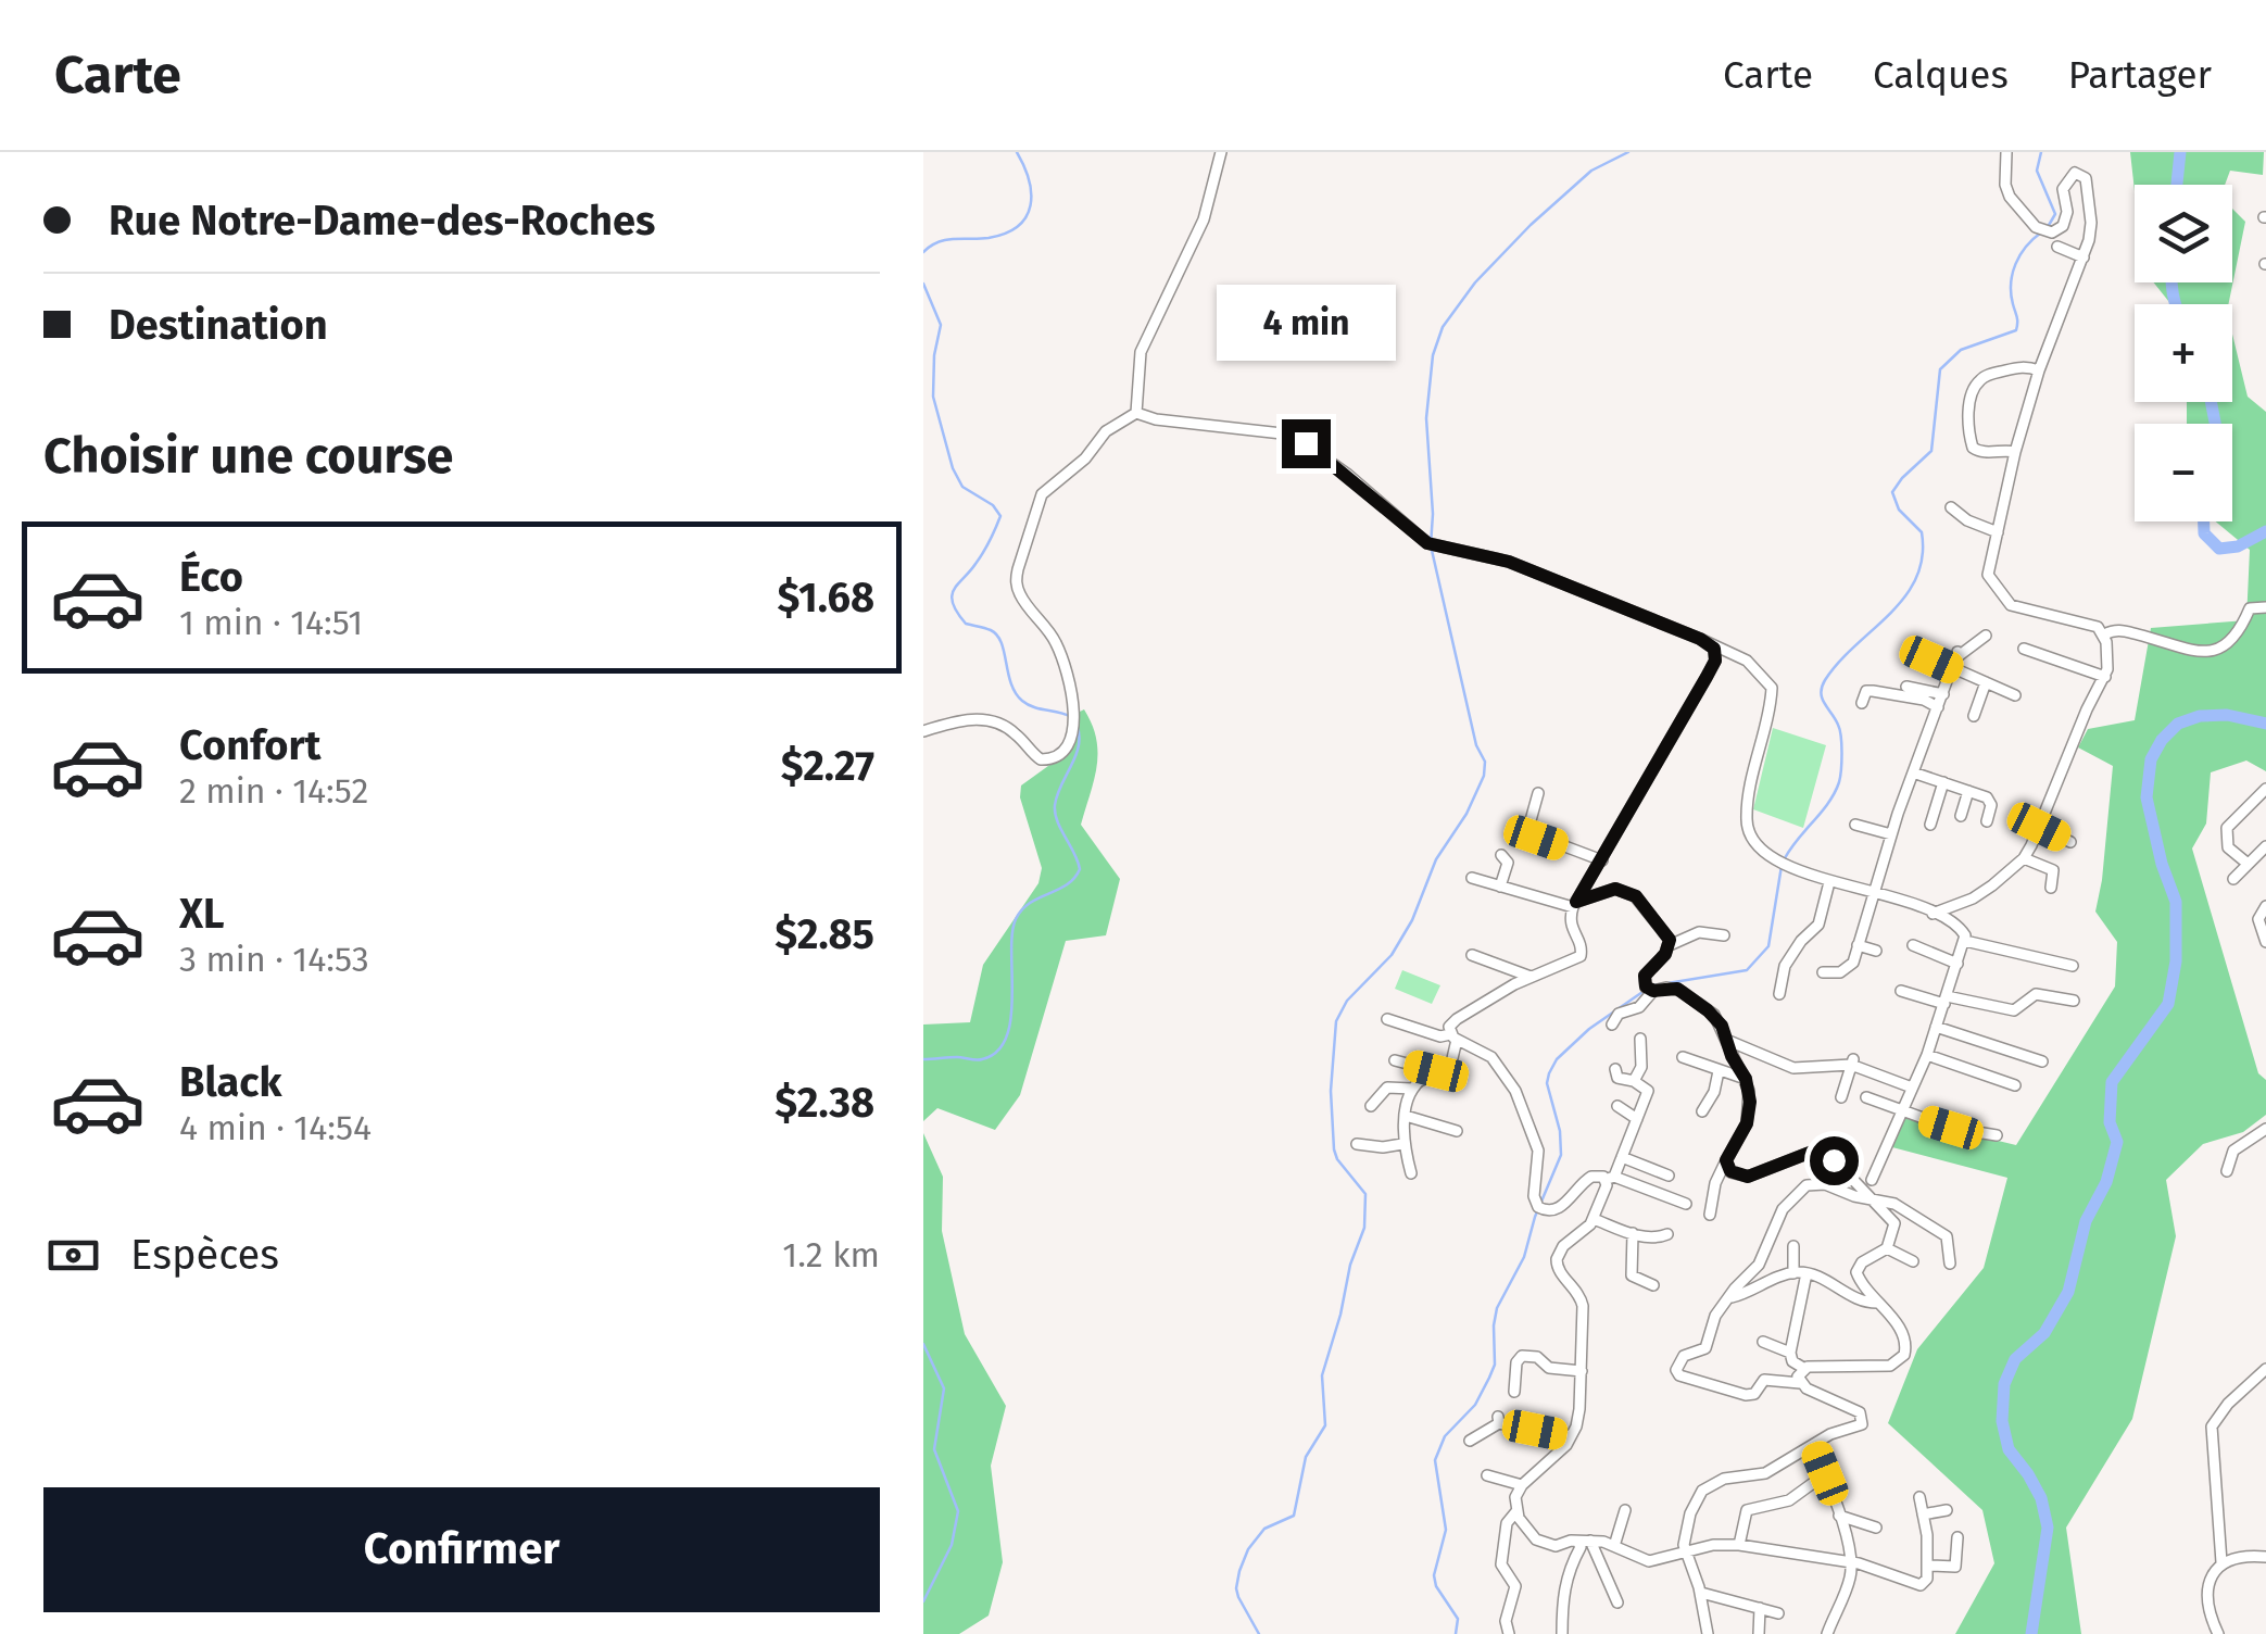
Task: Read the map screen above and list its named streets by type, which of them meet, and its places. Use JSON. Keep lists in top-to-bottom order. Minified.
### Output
{"page":{"header":"Carte","nav":["Carte","Calques","Partager"],"banner":["Rue Notre-Dame-des-Roches","Destination"],"map_buttons":["+","−"],"bubble":"4 min","heading":"Choisir une course","list":[{"name":"Éco","note":"1 min · 14:51","value":"$1.68"},{"name":"Confort","note":"2 min · 14:52","value":"$2.27"},{"name":"XL","note":"3 min · 14:53","value":"$2.85"},{"name":"Black","note":"4 min · 14:54","value":"$2.38"}],"pay":["Espèces","1.2 km"],"buttons":"Confirmer"}}
